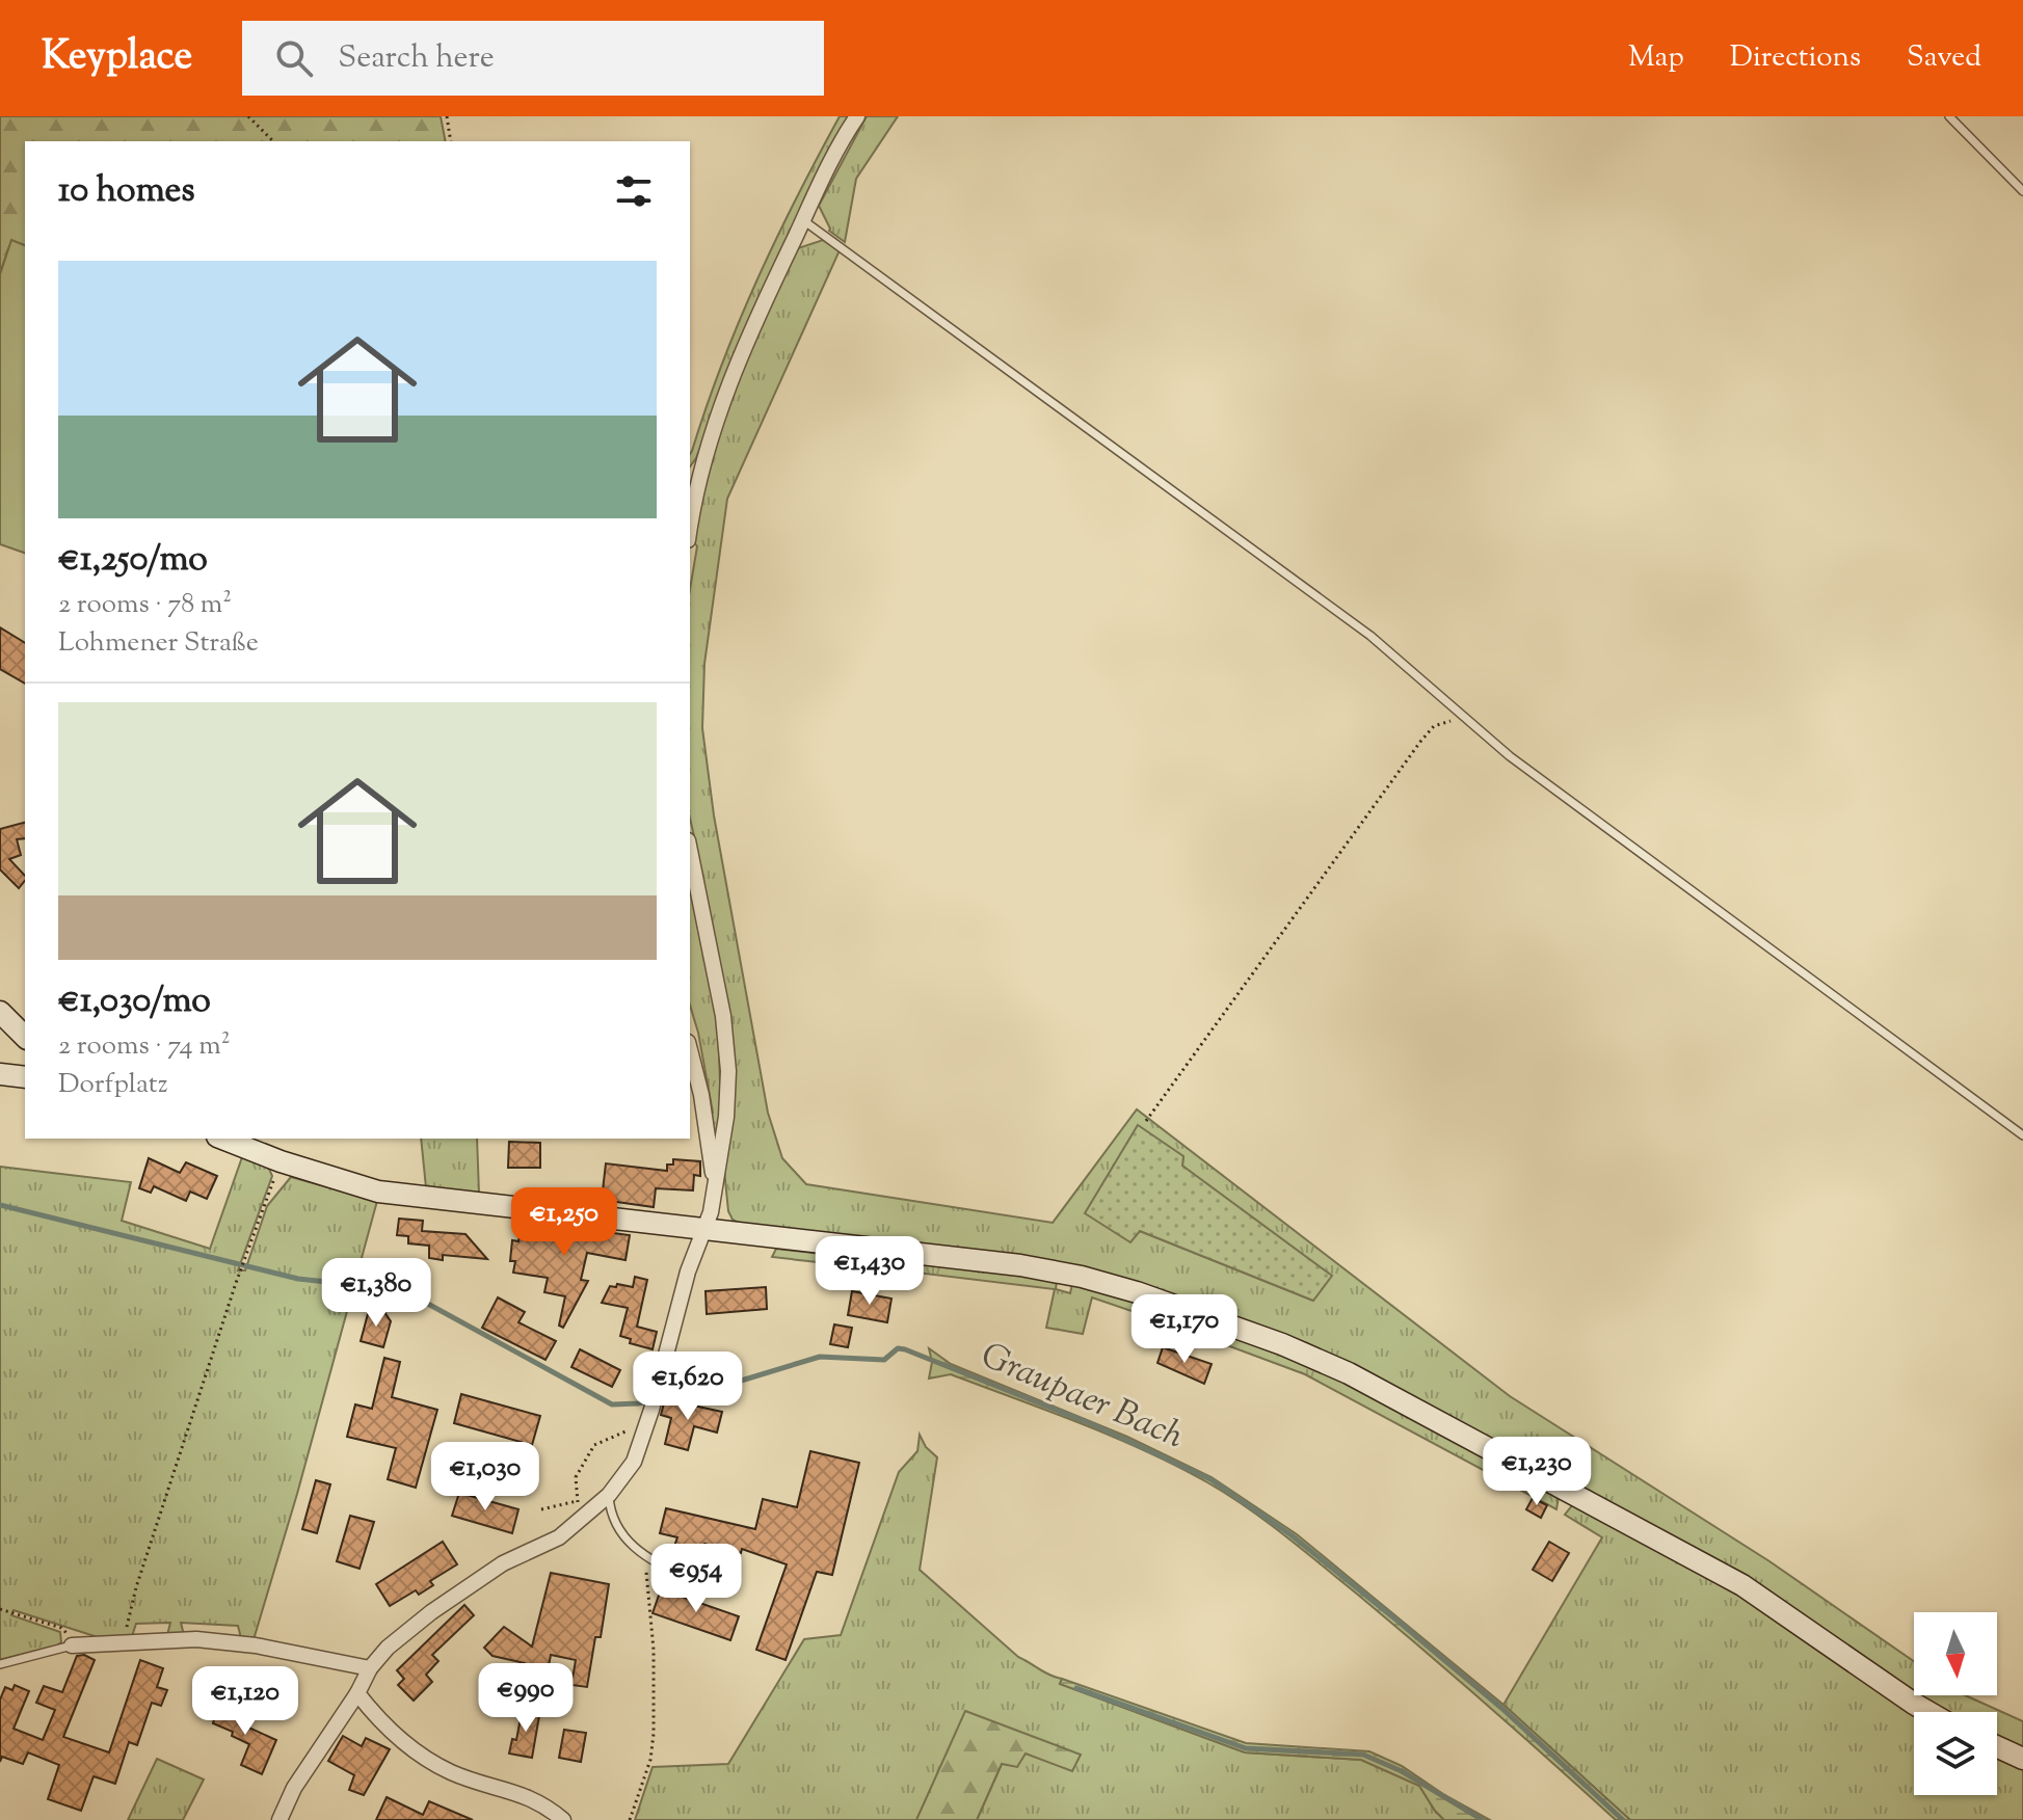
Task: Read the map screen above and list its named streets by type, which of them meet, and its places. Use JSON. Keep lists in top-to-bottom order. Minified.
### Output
{"water":["Graupaer Bach"],"north":"bottom","page":{"header":"Keyplace","search":"Search here","nav":["Map","Directions","Saved"],"heading":"10 homes","list":[{"name":"€1,250/mo","note":"2 rooms · 78 m² · Lohmener Straße"},{"name":"€1,030/mo","note":"2 rooms · 74 m² · Dorfplatz"}],"price":["€1,250","€1,430","€1,380","€1,170","€1,620","€1,230","€1,030","€954","€990","€1,120"]}}
